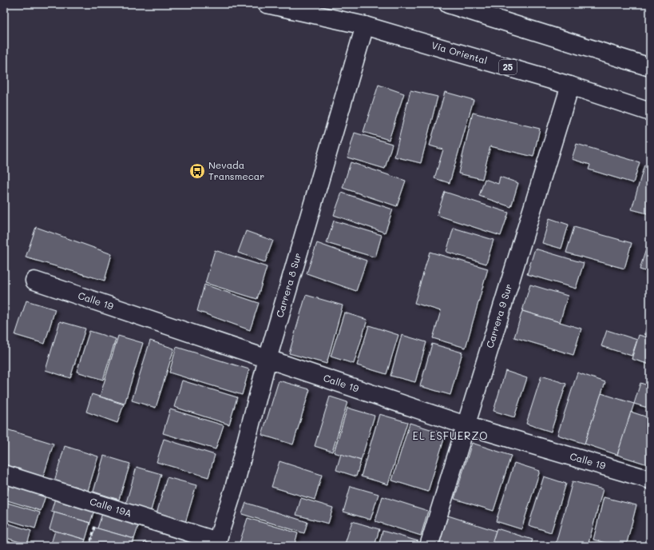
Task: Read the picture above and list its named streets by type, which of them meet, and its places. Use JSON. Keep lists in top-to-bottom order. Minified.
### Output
{"streets":{"main road":["Vía Oriental","25","Carrera 8 Sur","Calle 19","Carrera 9 Sur","Calle 19A"]},"crossings":[["Vía Oriental","Carrera 8 Sur"],["Vía Oriental","Carrera 9 Sur"],["Carrera 8 Sur","Calle 19"],["Carrera 8 Sur","Calle 19A"],["Calle 19","Carrera 9 Sur"]],"districts":["EL ESFUERZO"],"places":{"bus stop":["Nevada Transmecar"]}}
